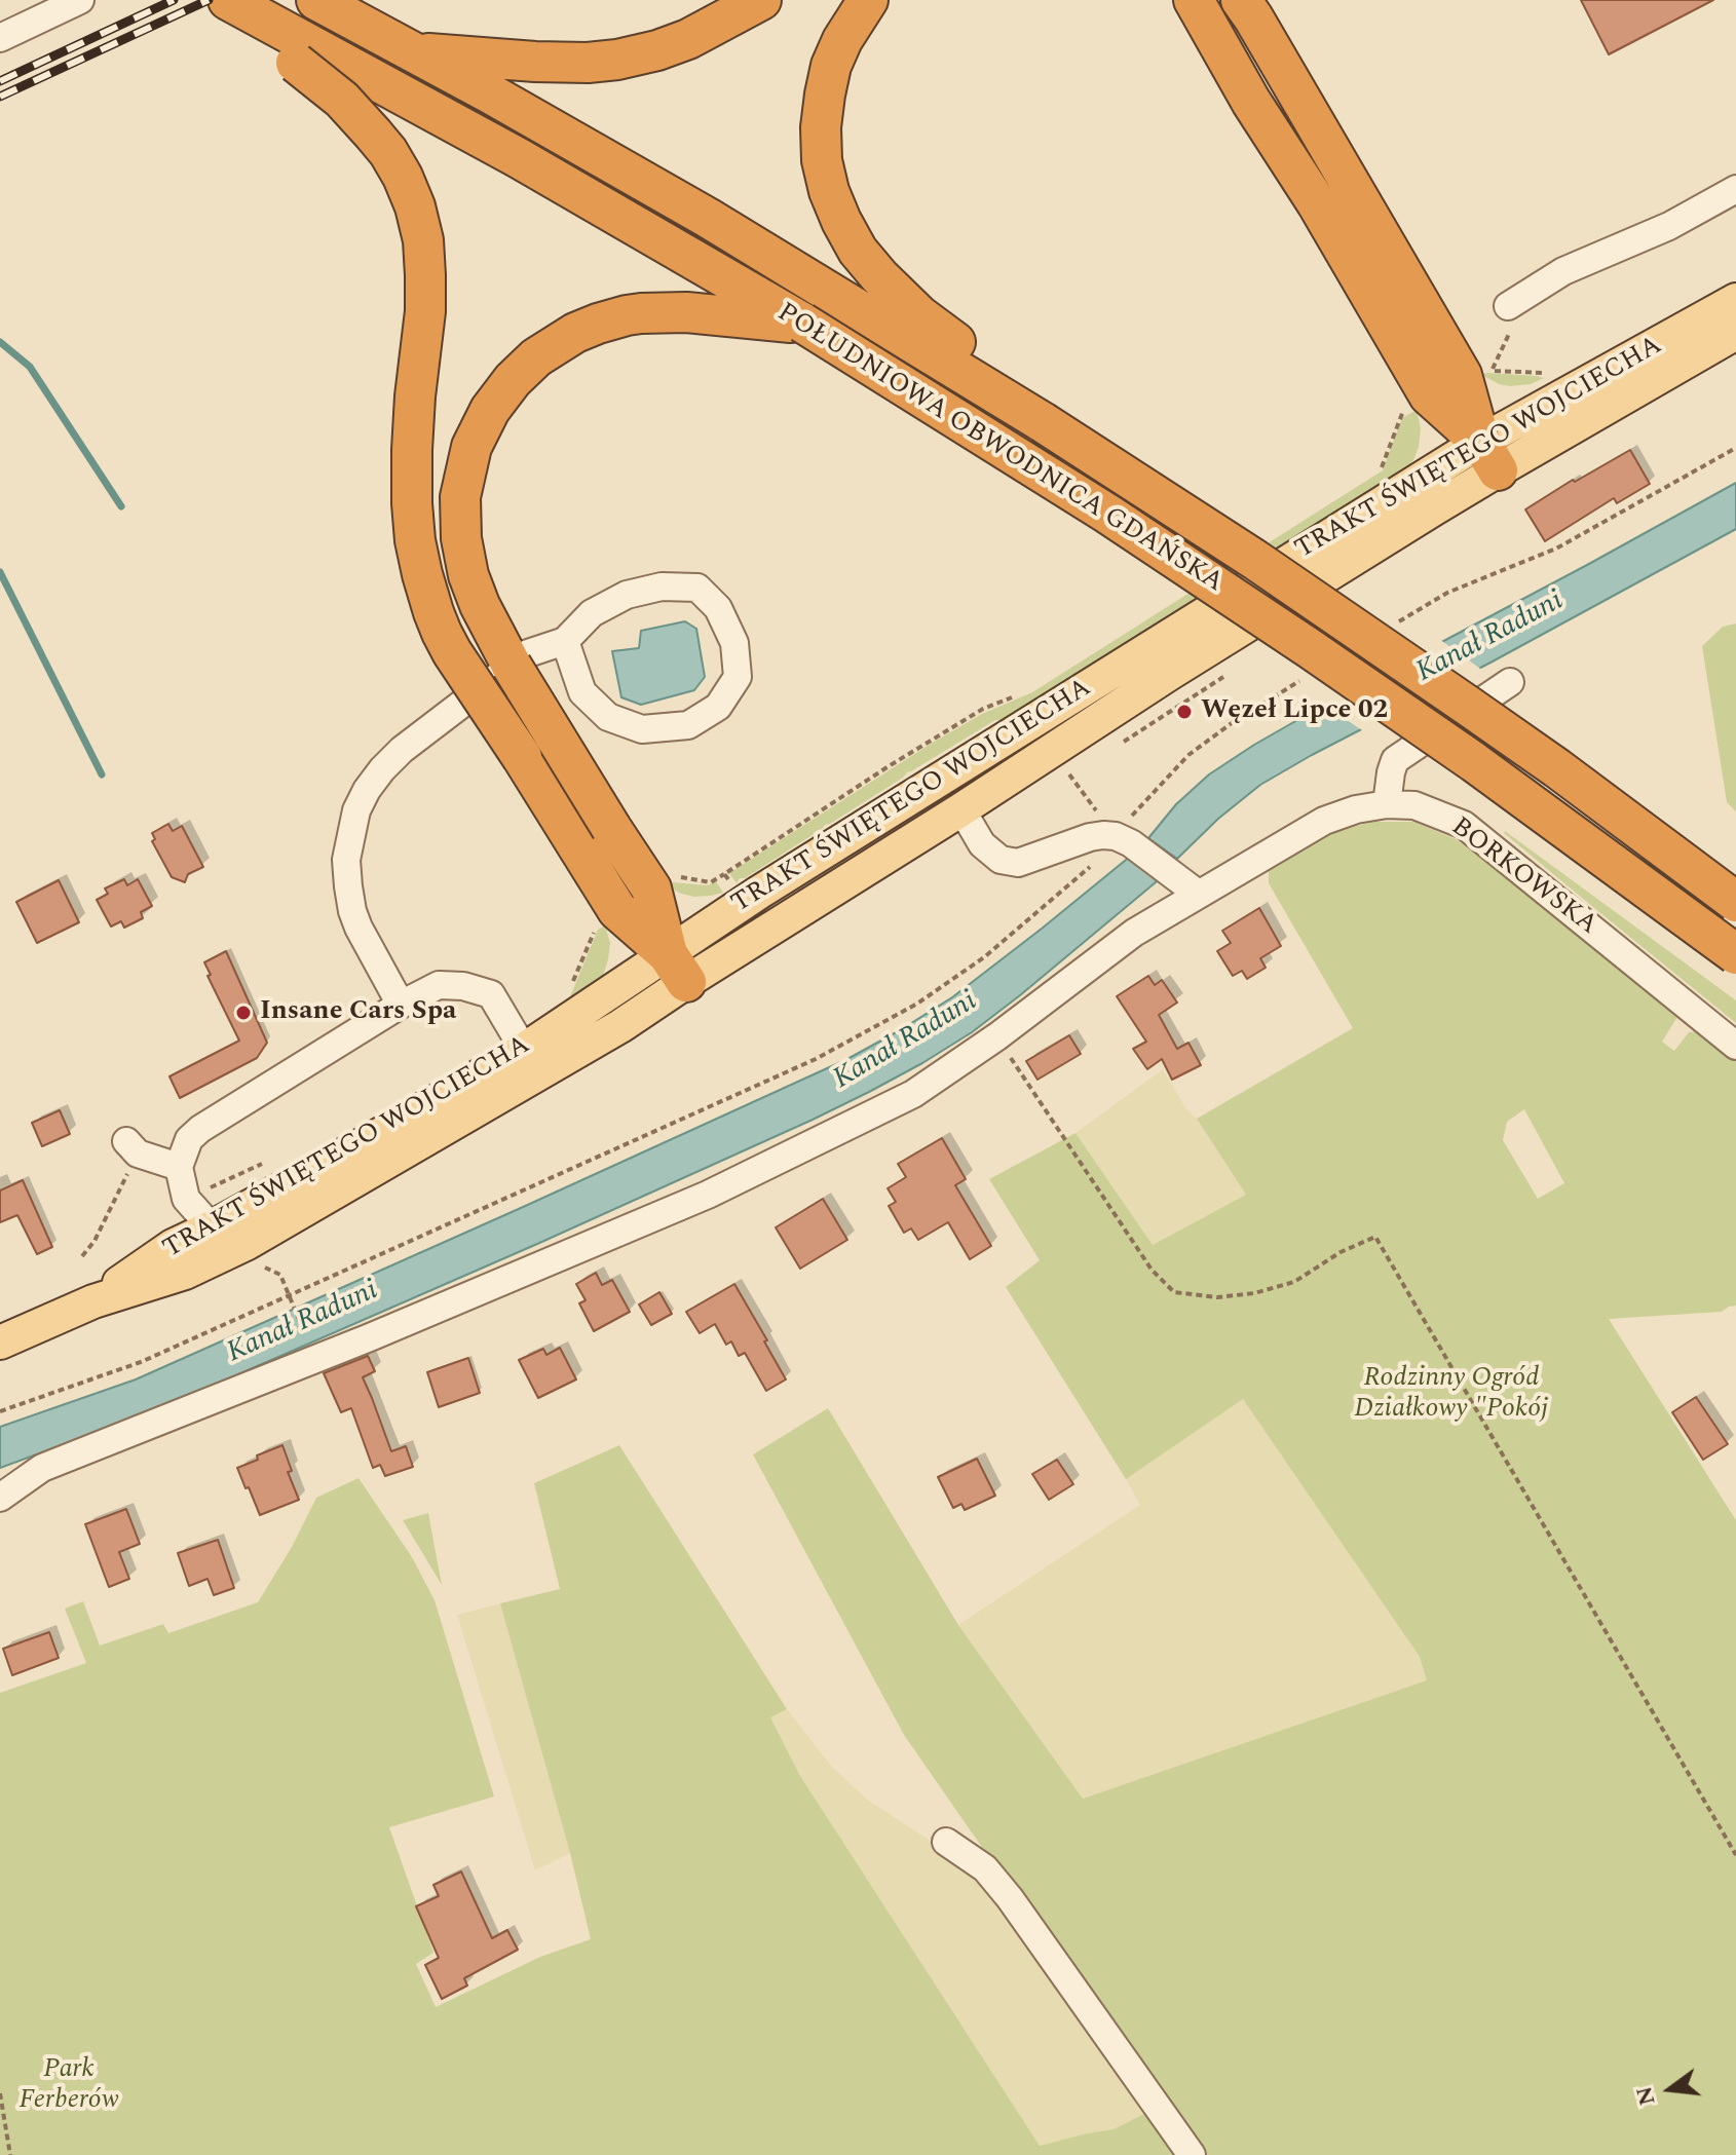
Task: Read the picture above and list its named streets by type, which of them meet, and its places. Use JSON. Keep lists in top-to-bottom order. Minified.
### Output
{"streets":{"highway":["POŁUDNIOWA OBWODNICA GDAŃSKA"],"main road":["TRAKT ŚWIĘTEGO WOJCIECHA"],"street":["BORKOWSKA"]},"crossings":[["TRAKT ŚWIĘTEGO WOJCIECHA","BORKOWSKA"]],"water":["Kanał Raduni"],"parks":["Rodzinny Ogród Działkowy \"Pokój","Park Ferberów"],"places":["Węzeł Lipce 02","Insane Cars Spa"],"north":"left"}
